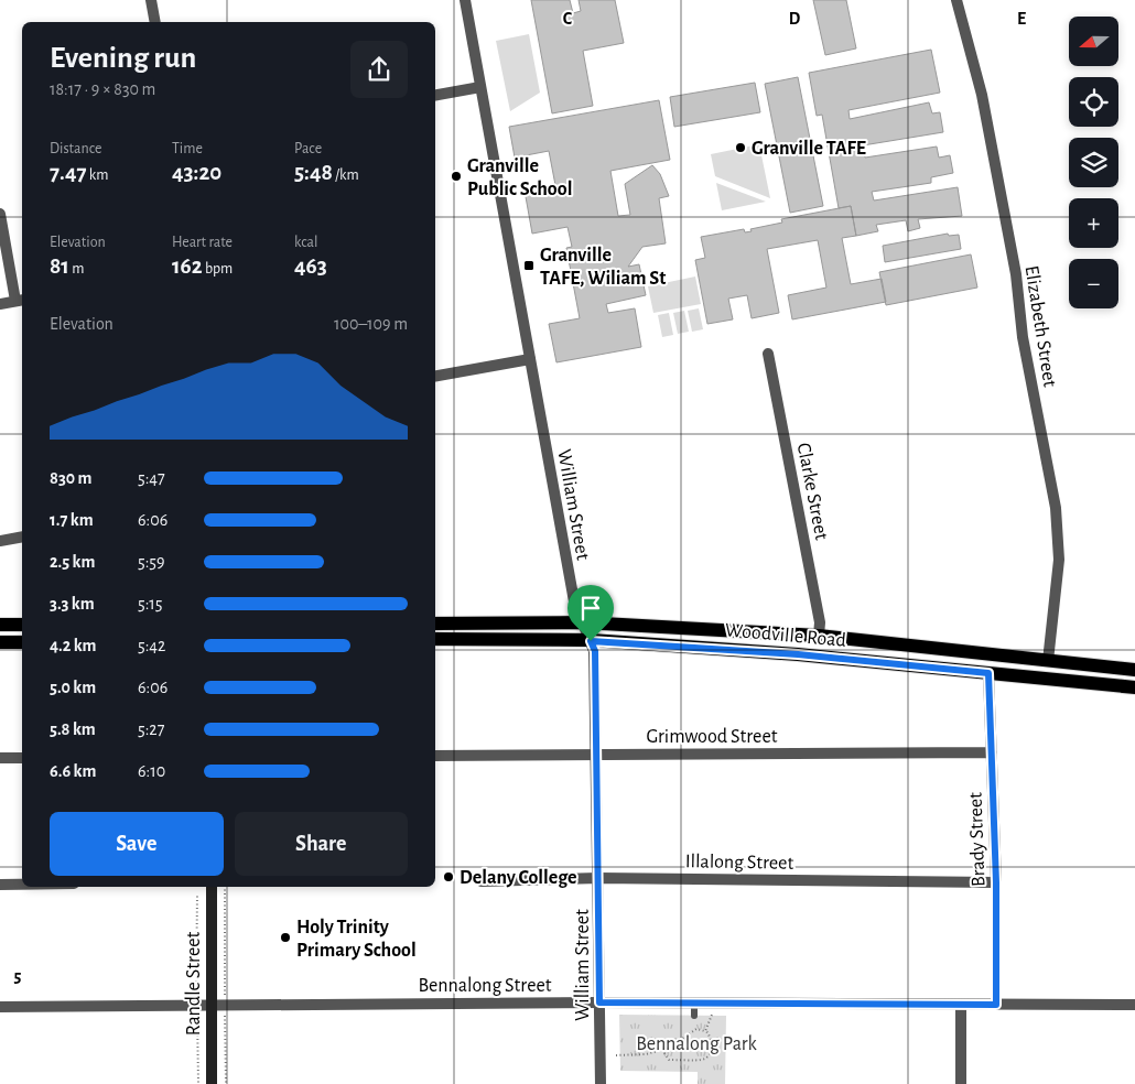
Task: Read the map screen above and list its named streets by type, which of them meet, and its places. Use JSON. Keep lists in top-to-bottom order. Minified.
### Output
{"streets":{"main road":["Woodville Road","Randle Street"],"street":["Elizabeth Street","Clarke Street","William Street","Grimwood Street","Brady Street","Illalong Street","Bennalong Street"]},"crossings":[["Elizabeth Street","Woodville Road"],["Clarke Street","Woodville Road"],["William Street","Woodville Road"],["William Street","Grimwood Street"],["William Street","Illalong Street"],["William Street","Bennalong Street"],["Woodville Road","Brady Street"],["Grimwood Street","Brady Street"],["Brady Street","Illalong Street"],["Brady Street","Bennalong Street"],["Randle Street","Bennalong Street"]],"parks":["Bennalong Park"],"places":{"other":["Granville TAFE","Granville Public School","Delany College","Holy Trinity Primary School"],"transit":["Granville TAFE, Wiliam St"]},"north":"left","page":{"map_buttons":["+","−"],"heading":["Evening run","18:17 · 9 × 830 m"],"stats":[["Distance","7.47 km"],["Time","43:20"],["Pace","5:48 /km"],["Elevation","81 m"],["Heart rate","162 bpm"],["kcal","463"]],"chart":["Elevation","100–109 m"],"list":[{"name":"830 m","note":"5:47"},{"name":"1.7 km","note":"6:06"},{"name":"2.5 km","note":"5:59"},{"name":"3.3 km","note":"5:15"},{"name":"4.2 km","note":"5:42"},{"name":"5.0 km","note":"6:06"},{"name":"5.8 km","note":"5:27"},{"name":"6.6 km","note":"6:10"}],"buttons":["Save","Share"]},"grid":{"columns":["C","D","E"],"rows":["5"]}}
